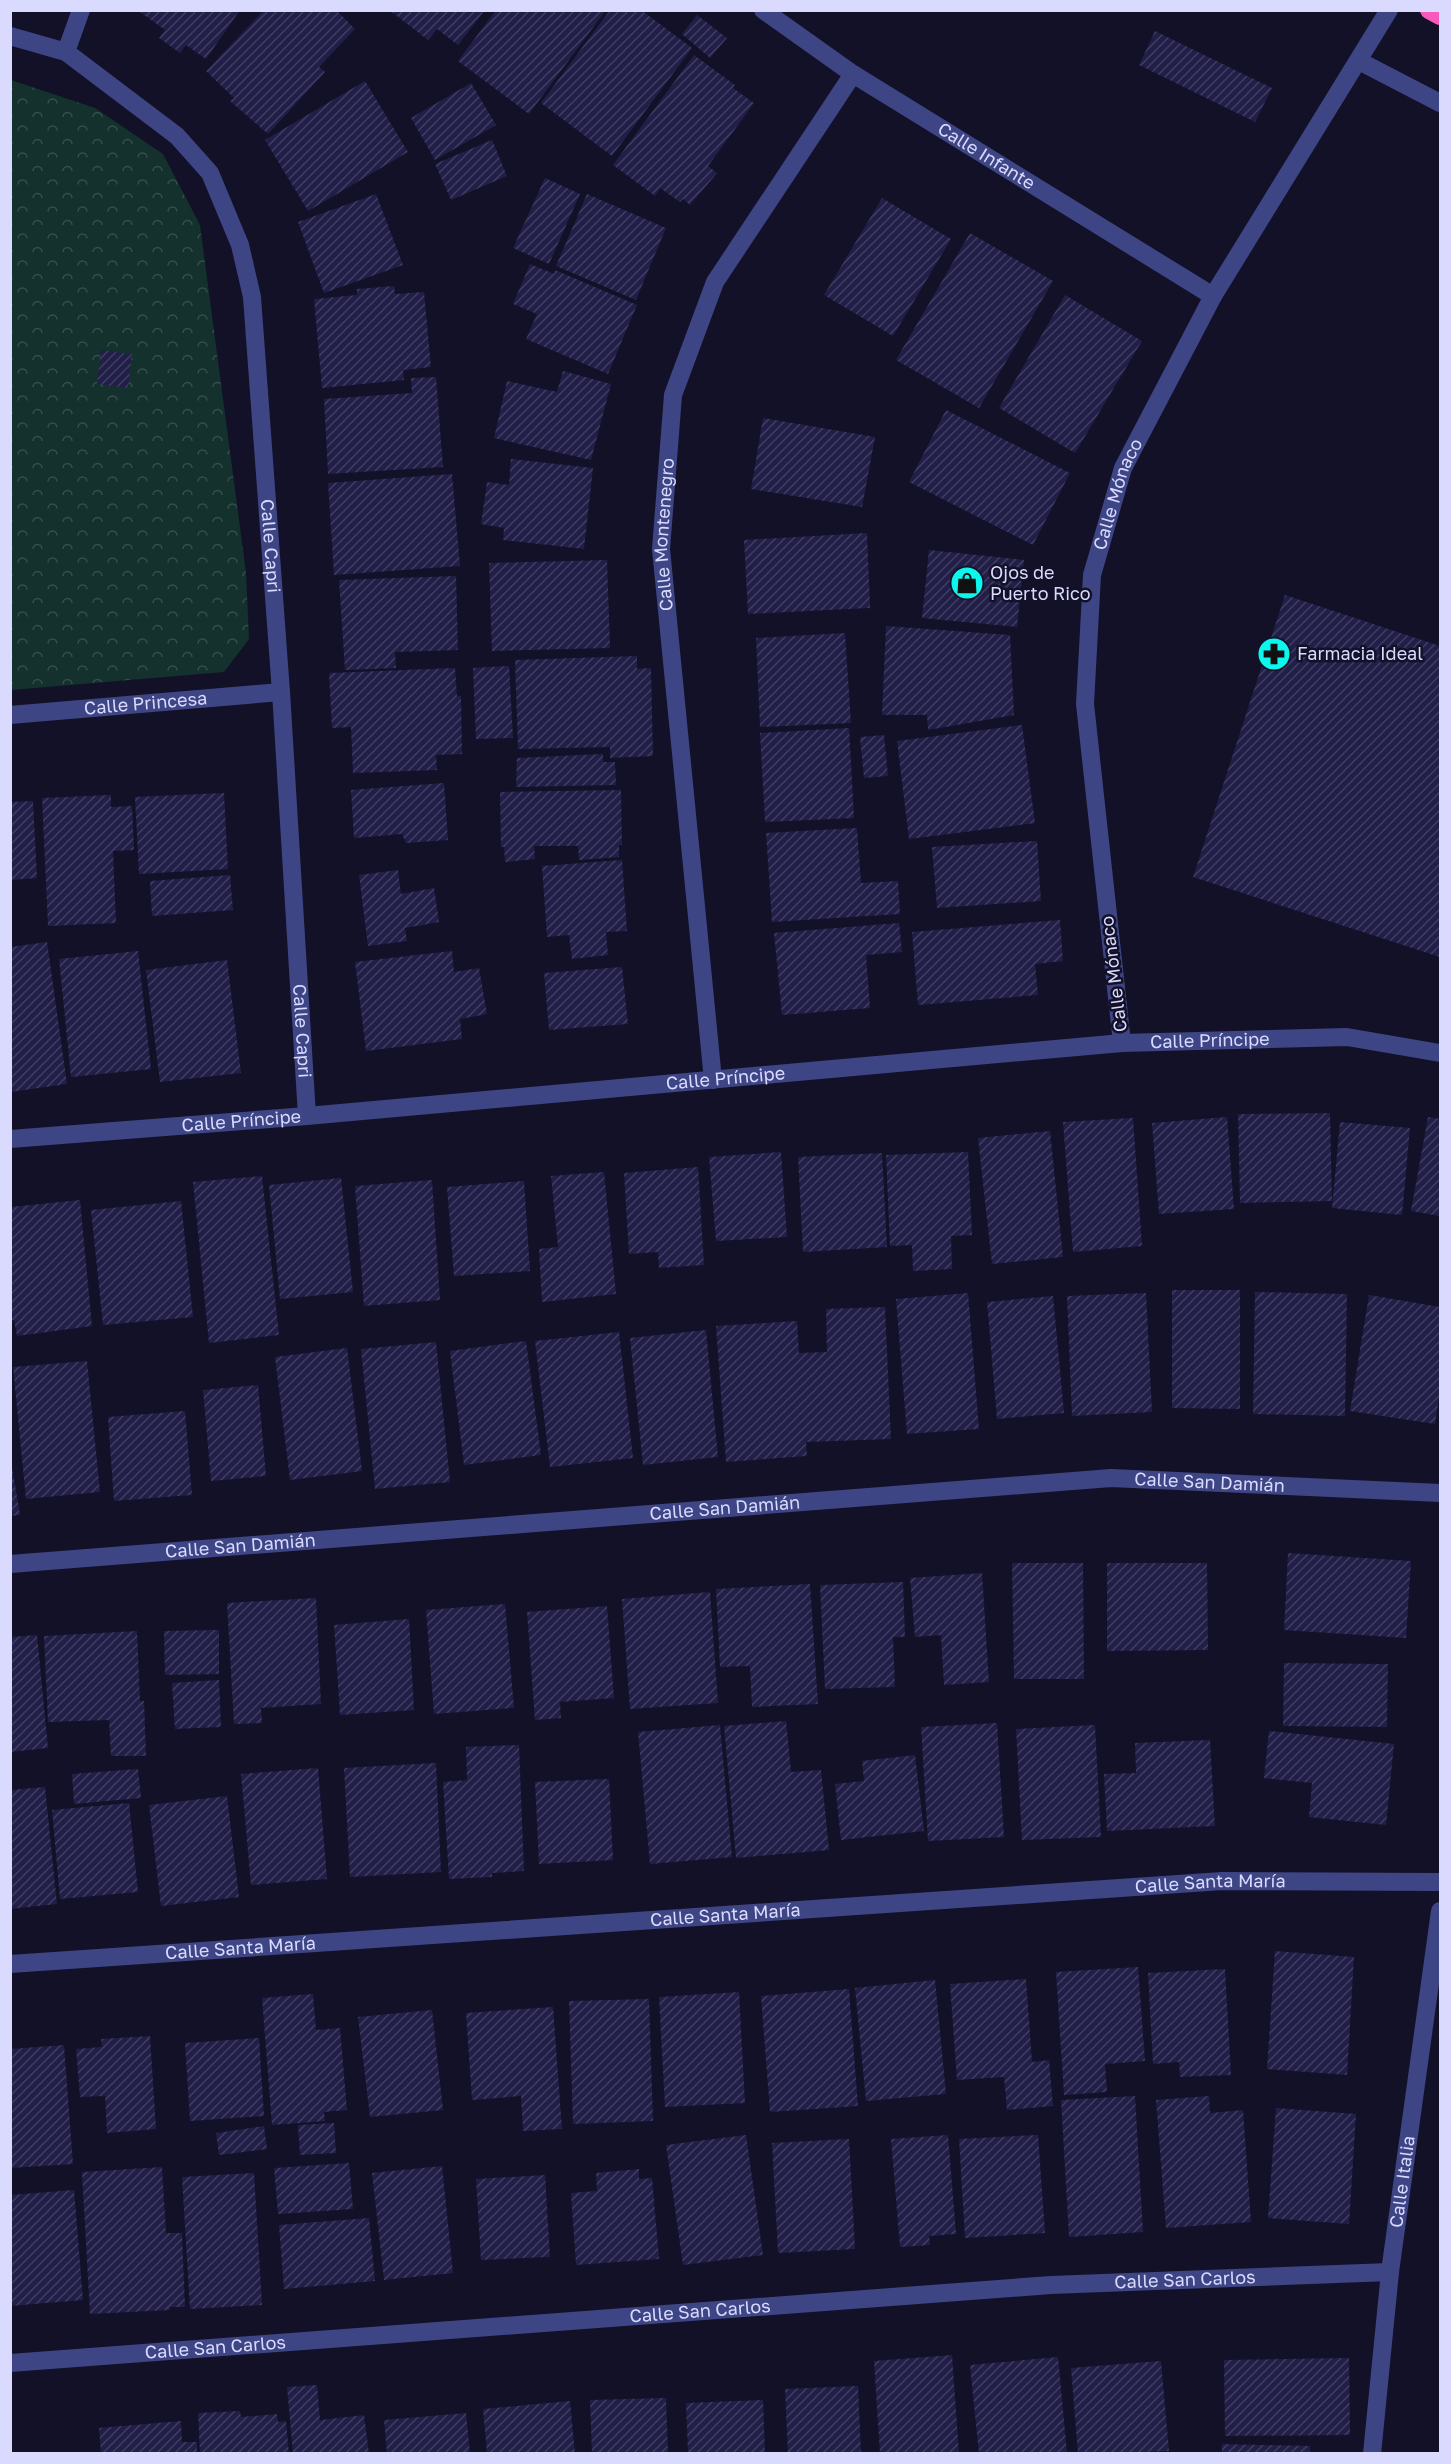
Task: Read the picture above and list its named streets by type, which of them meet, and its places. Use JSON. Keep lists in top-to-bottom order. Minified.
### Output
{"streets":{"street":["Calle Infante","Calle Mónaco","Calle Montenegro","Calle Capri","Calle Princesa","Calle Príncipe","Calle San Damián","Calle Santa María","Calle Italia","Calle San Carlos"]},"crossings":[["Calle Infante","Calle Mónaco"],["Calle Infante","Calle Montenegro"],["Calle Mónaco","Calle Príncipe"],["Calle Montenegro","Calle Príncipe"],["Calle Capri","Calle Princesa"],["Calle Capri","Calle Príncipe"],["Calle Italia","Calle San Carlos"]],"places":{"shop":["Ojos de Puerto Rico"],"pharmacy":["Farmacia Ideal"]}}
